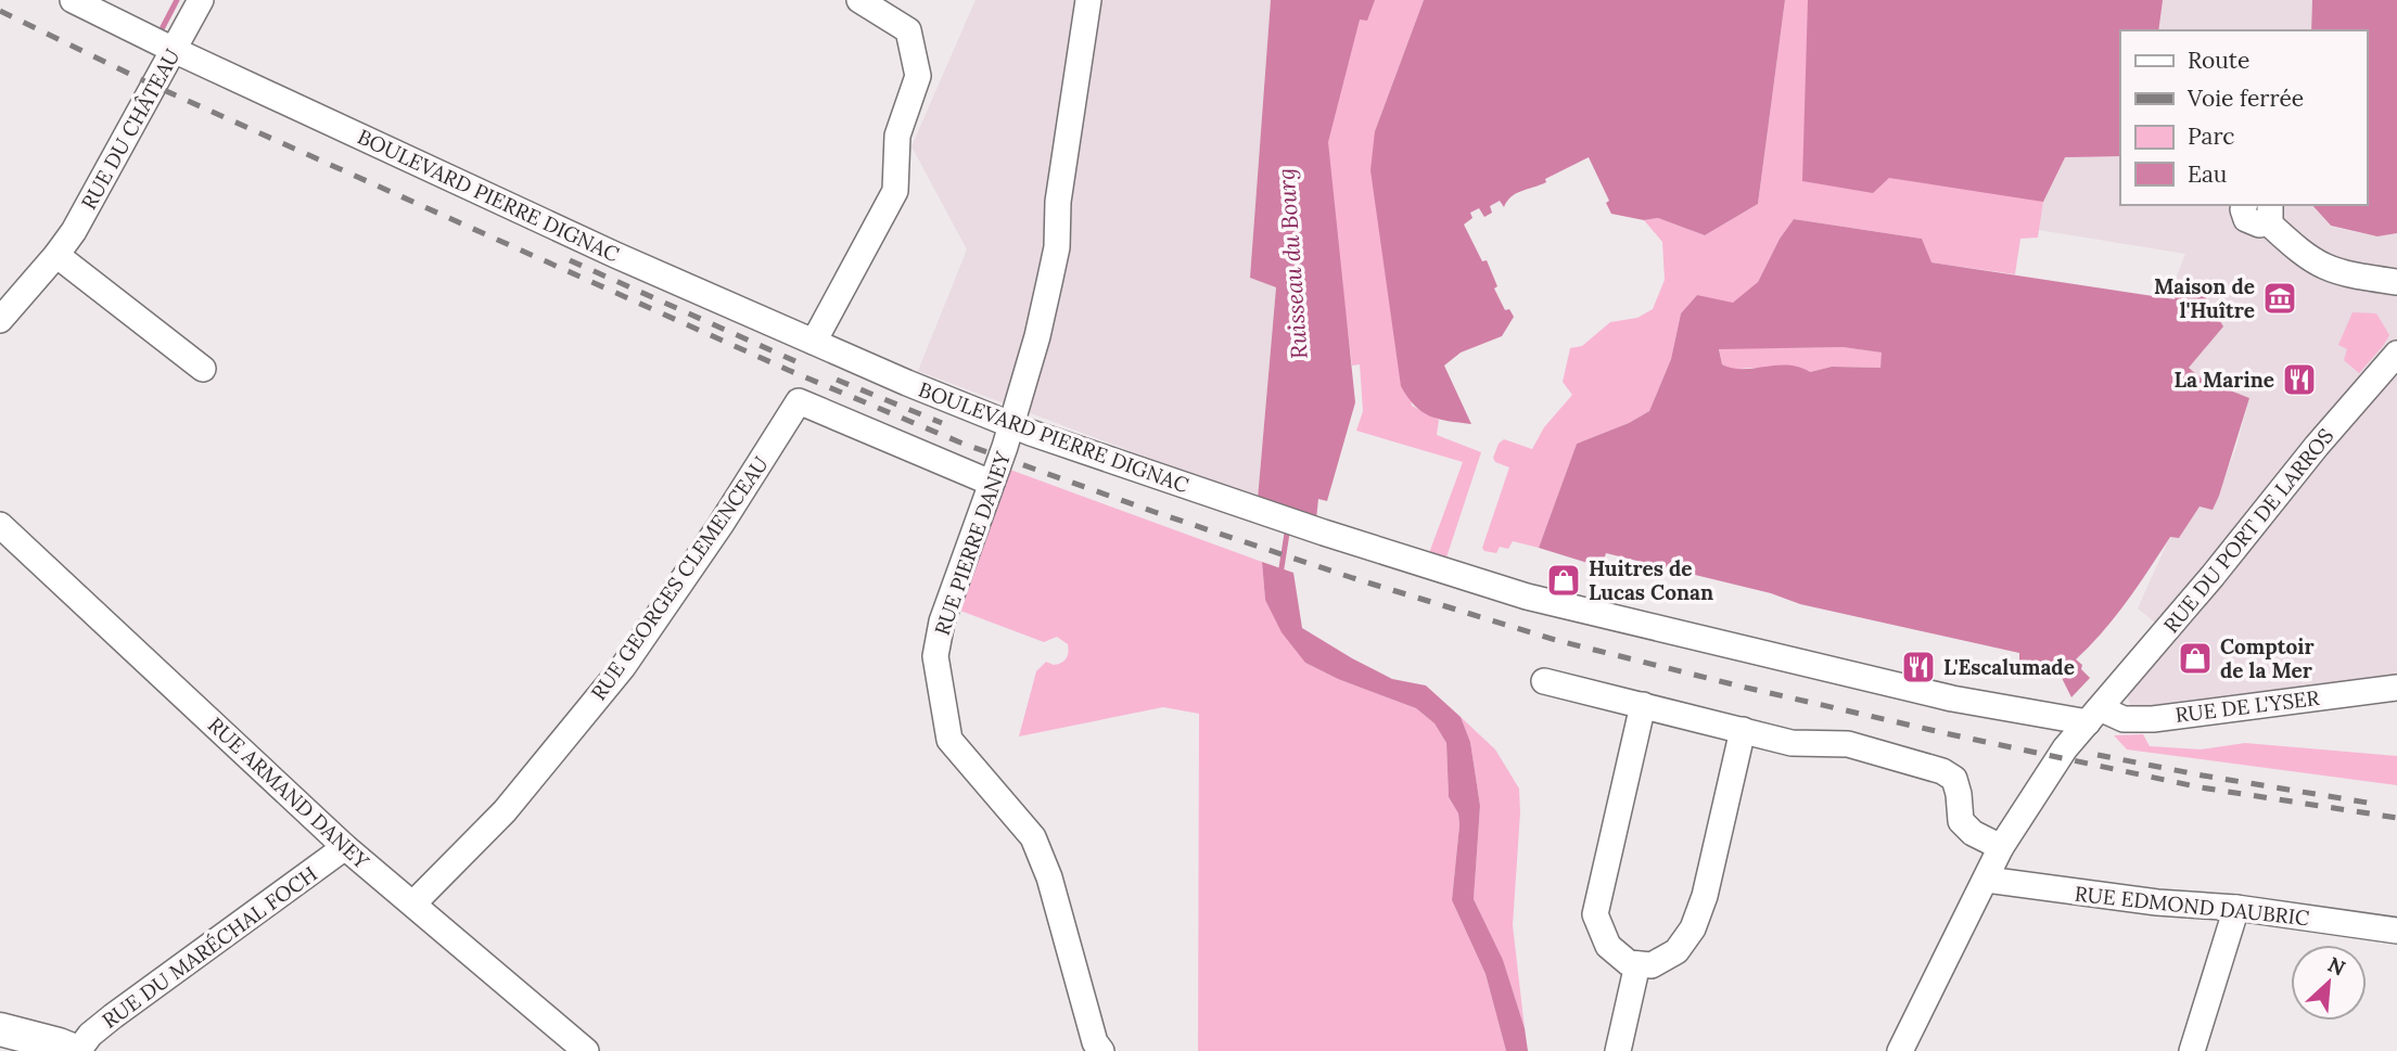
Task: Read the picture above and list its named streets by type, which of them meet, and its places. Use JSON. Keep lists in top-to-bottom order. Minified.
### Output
{"streets":{"street":["RUE DU CHÂTEAU","BOULEVARD PIERRE DIGNAC","RUE DU PORT DE LARROS","RUE PIERRE DANEY","RUE GEORGES CLEMENCEAU","RUE DE L'YSER","RUE ARMAND DANEY","RUE EDMOND DAUBRIC","RUE DU MARÉCHAL FOCH"]},"crossings":[["RUE DU CHÂTEAU","BOULEVARD PIERRE DIGNAC"],["BOULEVARD PIERRE DIGNAC","RUE DU PORT DE LARROS"],["BOULEVARD PIERRE DIGNAC","RUE PIERRE DANEY"],["BOULEVARD PIERRE DIGNAC","RUE DE L'YSER"],["RUE DU PORT DE LARROS","RUE DE L'YSER"],["RUE DU PORT DE LARROS","RUE EDMOND DAUBRIC"],["RUE PIERRE DANEY","RUE GEORGES CLEMENCEAU"],["RUE GEORGES CLEMENCEAU","RUE ARMAND DANEY"],["RUE ARMAND DANEY","RUE DU MARÉCHAL FOCH"]],"water":["Ruisseau du Bourg"],"places":{"museum":["Maison de l'Huître"],"restaurant":["La Marine","L'Escalumade"],"shop":["Huitres de Lucas Conan","Comptoir de la Mer"]},"legend":["Route","Voie ferrée","Parc","Eau"],"north":"top right"}
